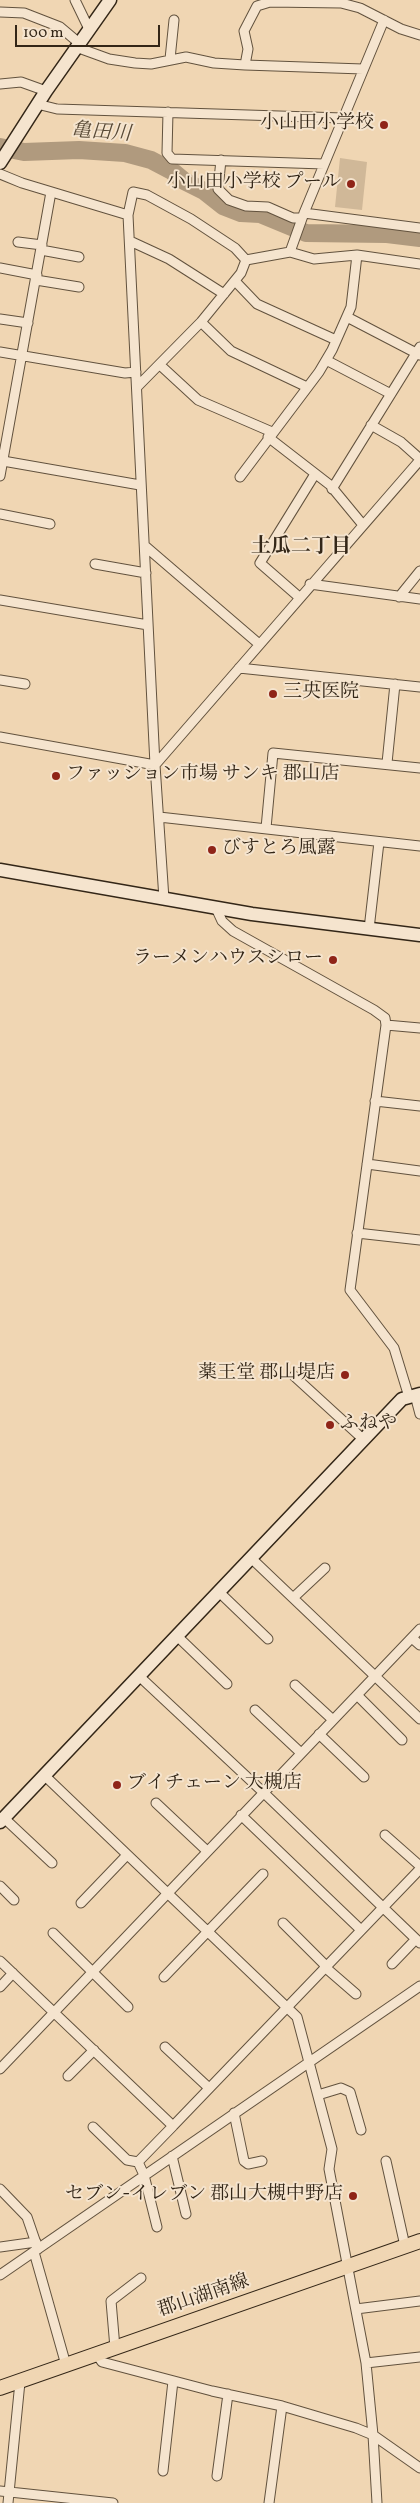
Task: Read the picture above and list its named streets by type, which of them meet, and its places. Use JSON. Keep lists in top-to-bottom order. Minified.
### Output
{"streets":{"main road":["郡山湖南線"]},"districts":["土瓜二丁目"],"water":["亀田川"],"places":["小山田小学校","小山田小学校 プール","三央医院","ファッション市場 サンキ 郡山店","びすとろ風露","ラーメンハウスシロー","薬王堂 郡山堤店","ふねや","ブイチェーン 大槻店","セブン-イレブン 郡山大槻中野店"],"scale_bar":"100 m"}
